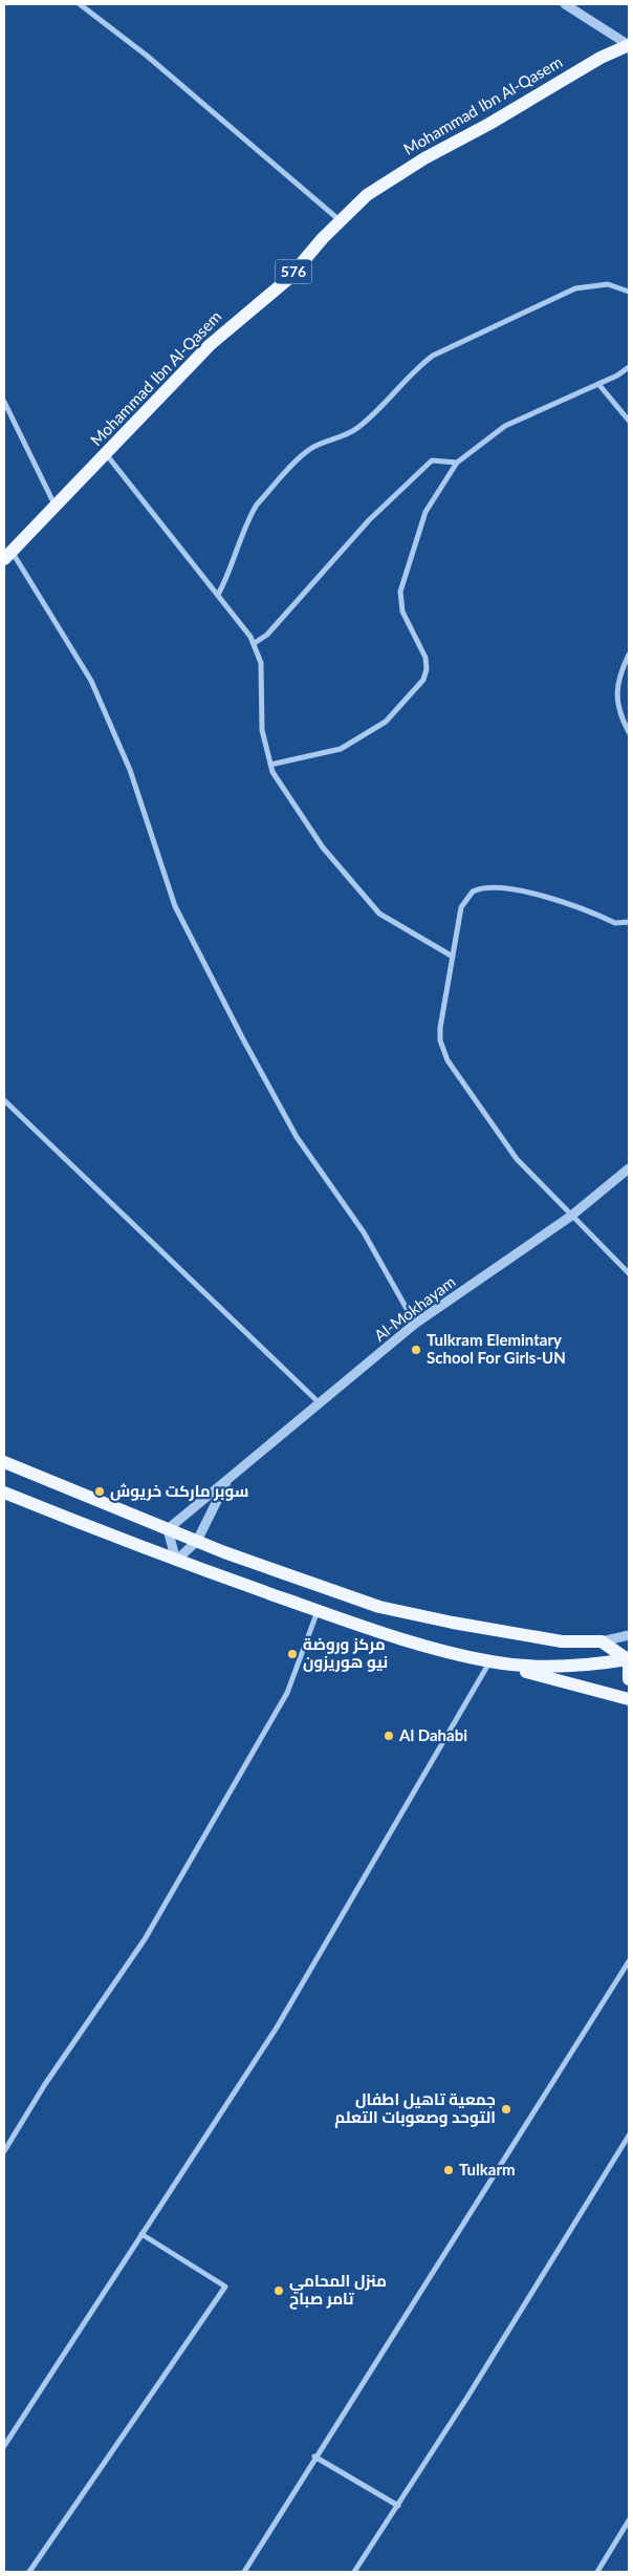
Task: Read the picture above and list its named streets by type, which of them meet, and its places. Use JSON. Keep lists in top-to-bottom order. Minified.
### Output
{"streets":{"main road":["Mohammad Ibn Al-Qasem","576"],"street":["Al-Mokhayam"]},"places":["Tulkram Elemintary School For Girls-UN","سوبر ماركت خريوش","مركز وروضة نيو هوريزون","Al Dahabi","جمعية تاهيل اطفال التوحد وصعوبات التعلم","Tulkarm","منزل المحامي تامر صباح"]}
